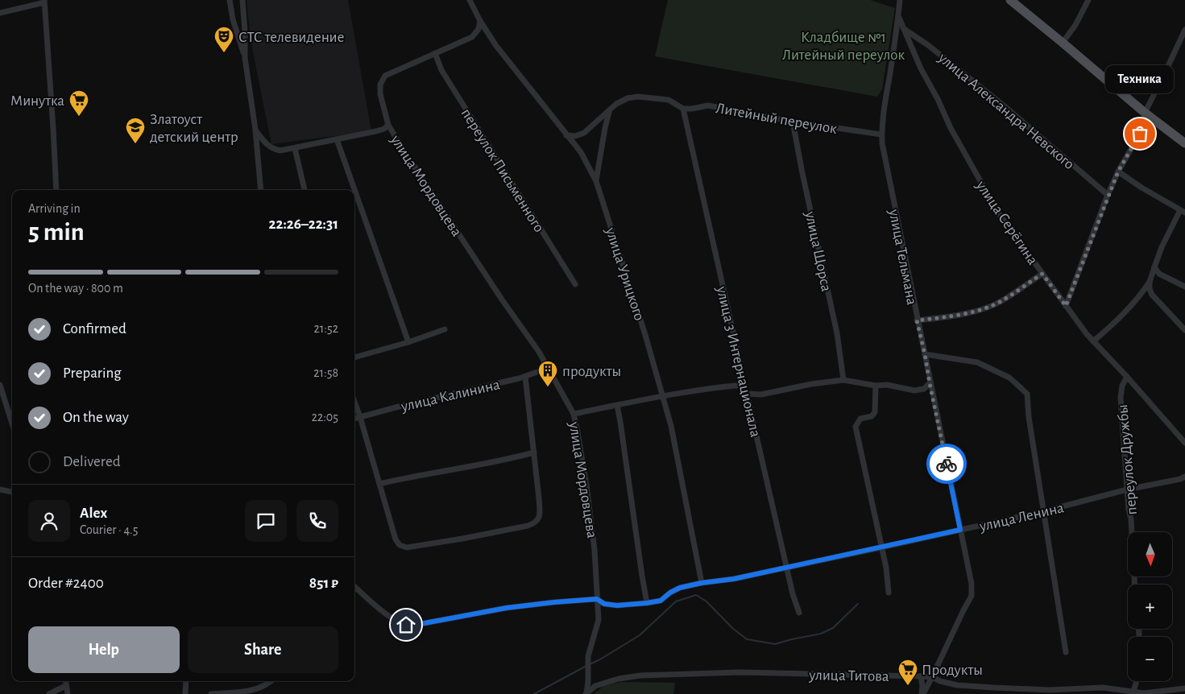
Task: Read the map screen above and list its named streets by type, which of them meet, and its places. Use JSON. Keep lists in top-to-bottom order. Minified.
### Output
{"streets":{"street":["улица Александра Невского","Литейный переулок","переулок Письменного","улица Мордовцева","улица Серёгина","улица Щорса","улица Тельмана","улица Урицкого","улица 3 Интернационала","улица Калинина","переулок Дружбы","улица Ленина","улица Титова"]},"crossings":[["улица Александра Невского","улица Серёгина"],["Литейный переулок","улица Щорса"],["Литейный переулок","улица Тельмана"],["Литейный переулок","улица 3 Интернационала"],["переулок Письменного","улица Мордовцева"],["улица Мордовцева","улица Калинина"],["улица Мордовцева","улица Ленина"],["улица Мордовцева","улица Титова"],["улица Серёгина","улица Тельмана"],["улица Серёгина","переулок Дружбы"],["улица Тельмана","улица Ленина"],["улица Тельмана","улица Титова"],["улица Урицкого","улица Ленина"],["улица 3 Интернационала","улица Ленина"],["переулок Дружбы","улица Ленина"]],"parks":["Кладбище №1 Литейный переулок"],"places":{"theatre":["СТС телевидение"],"supermarket":["Минутка","Продукты"],"other":["Техника"],"school or university":["Златоуст детский центр"],"building":["продукты"]},"north":"bottom","page":{"bubble":"Техника","heading":["5 min","Arriving in","22:26–22:31"],"panel":["Alex","Courier · 4.5","Order #2400","851 ₽"],"bar":"On the way · 800 m","list":[["Confirmed","21:52"],["Preparing","21:58"],["On the way","22:05"],"Delivered"],"map_buttons":["+","−"],"buttons":["Help","Share"]}}
